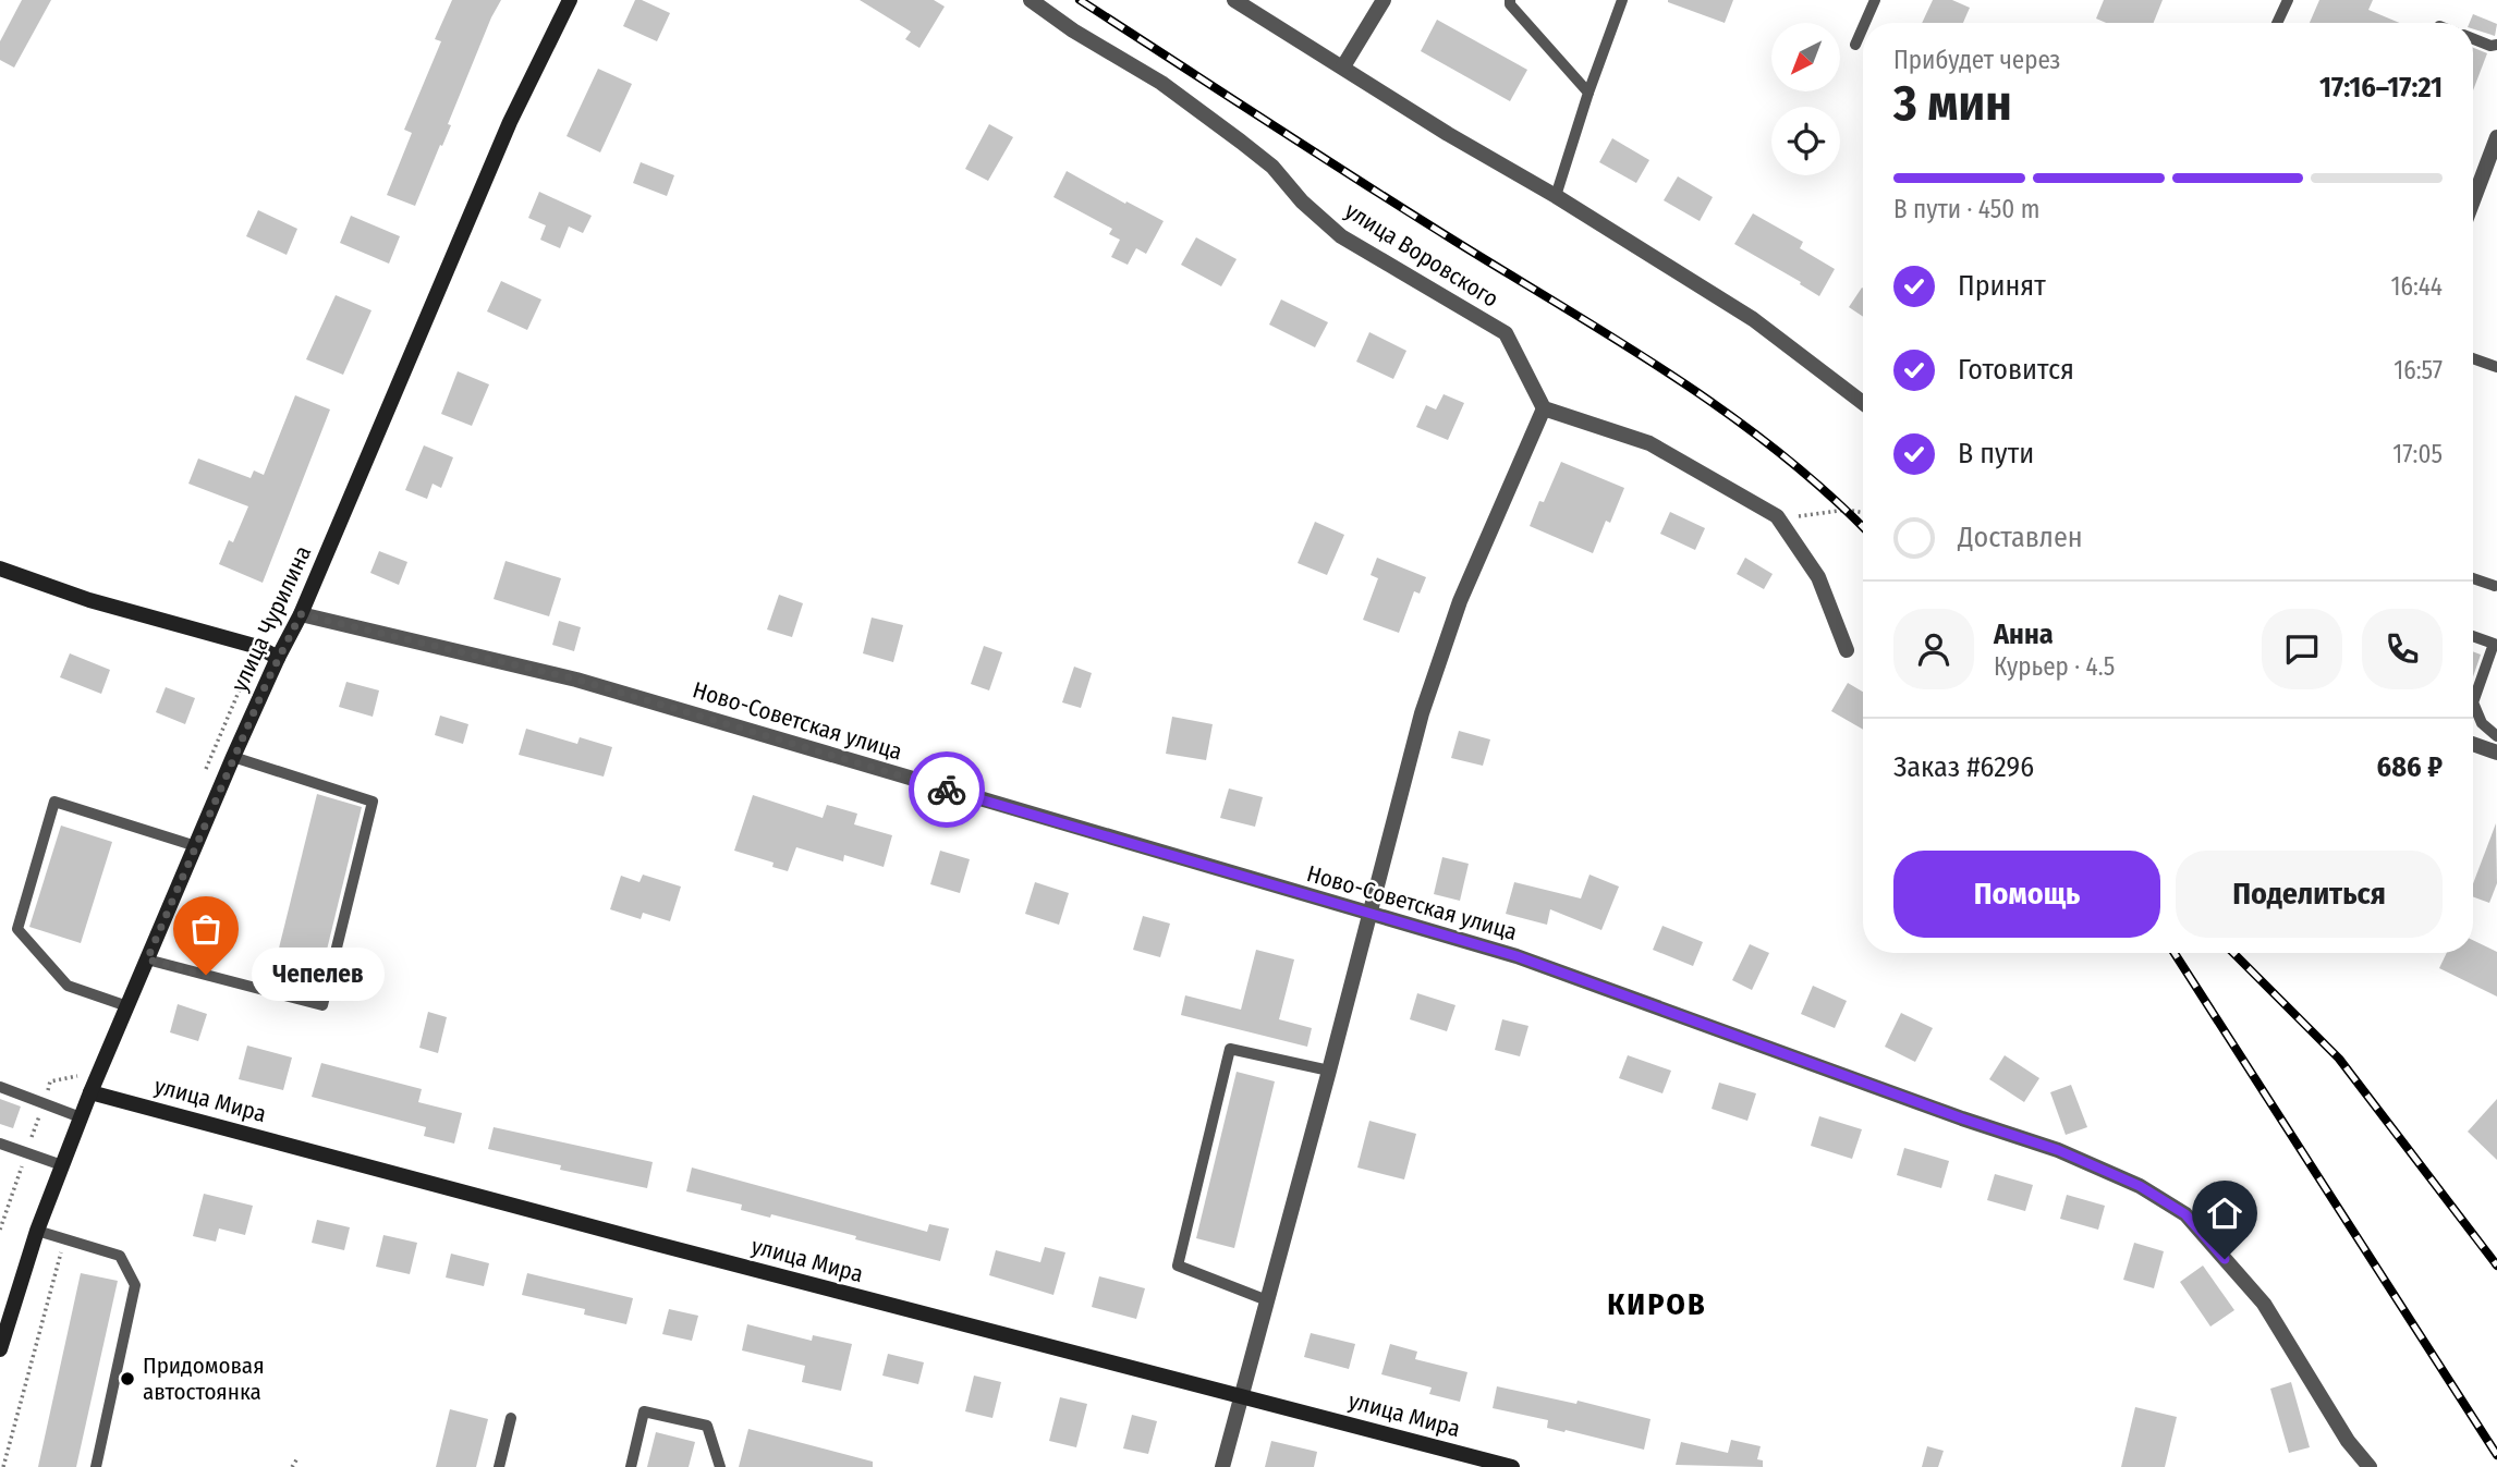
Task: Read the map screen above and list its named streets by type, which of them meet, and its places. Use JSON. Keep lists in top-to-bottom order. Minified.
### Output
{"streets":{"street":["улица Воровского","улица Чурилина","Ново-Советская улица","улица Мира"]},"crossings":[["улица Чурилина","Ново-Советская улица"],["улица Чурилина","улица Мира"]],"districts":["КИРОВ"],"places":["Чепелев","Придомовая автостоянка"],"north":"bottom left","page":{"heading":["3 мин","Прибудет через","17:16–17:21"],"panel":["Анна","Курьер · 4.5","Заказ #6296","686 ₽"],"bar":"В пути · 450 m","list":[["Принят","16:44"],["Готовится","16:57"],["В пути","17:05"],"Доставлен"],"buttons":["Помощь","Поделиться"],"bubble":"Чепелев"}}
